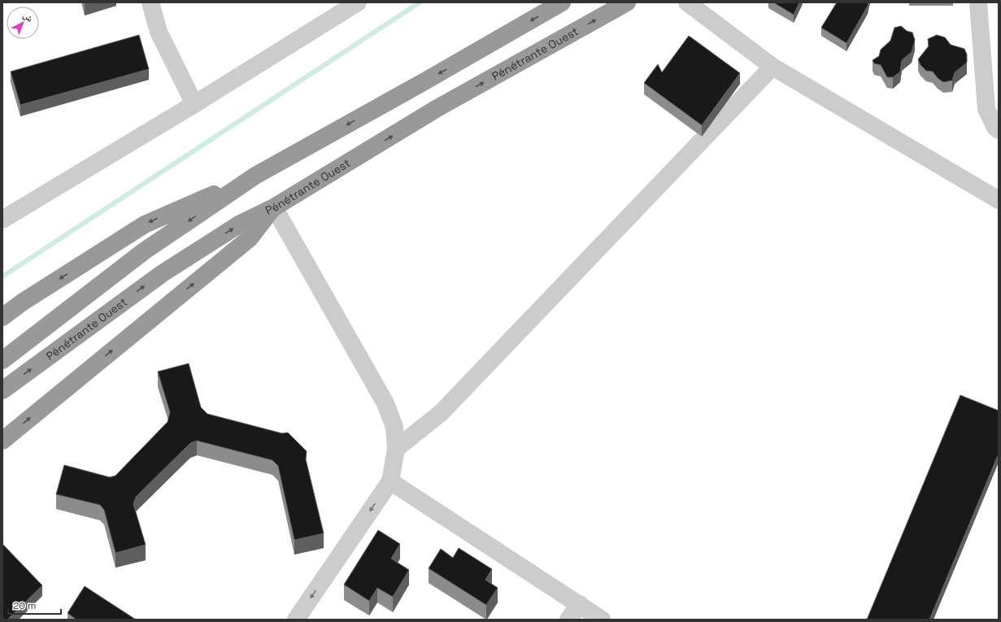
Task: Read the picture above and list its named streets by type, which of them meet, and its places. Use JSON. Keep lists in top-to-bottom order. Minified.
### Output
{"streets":{"highway":["Pénétrante Ouest"]},"scale_bar":"20 m","north":"top right"}
